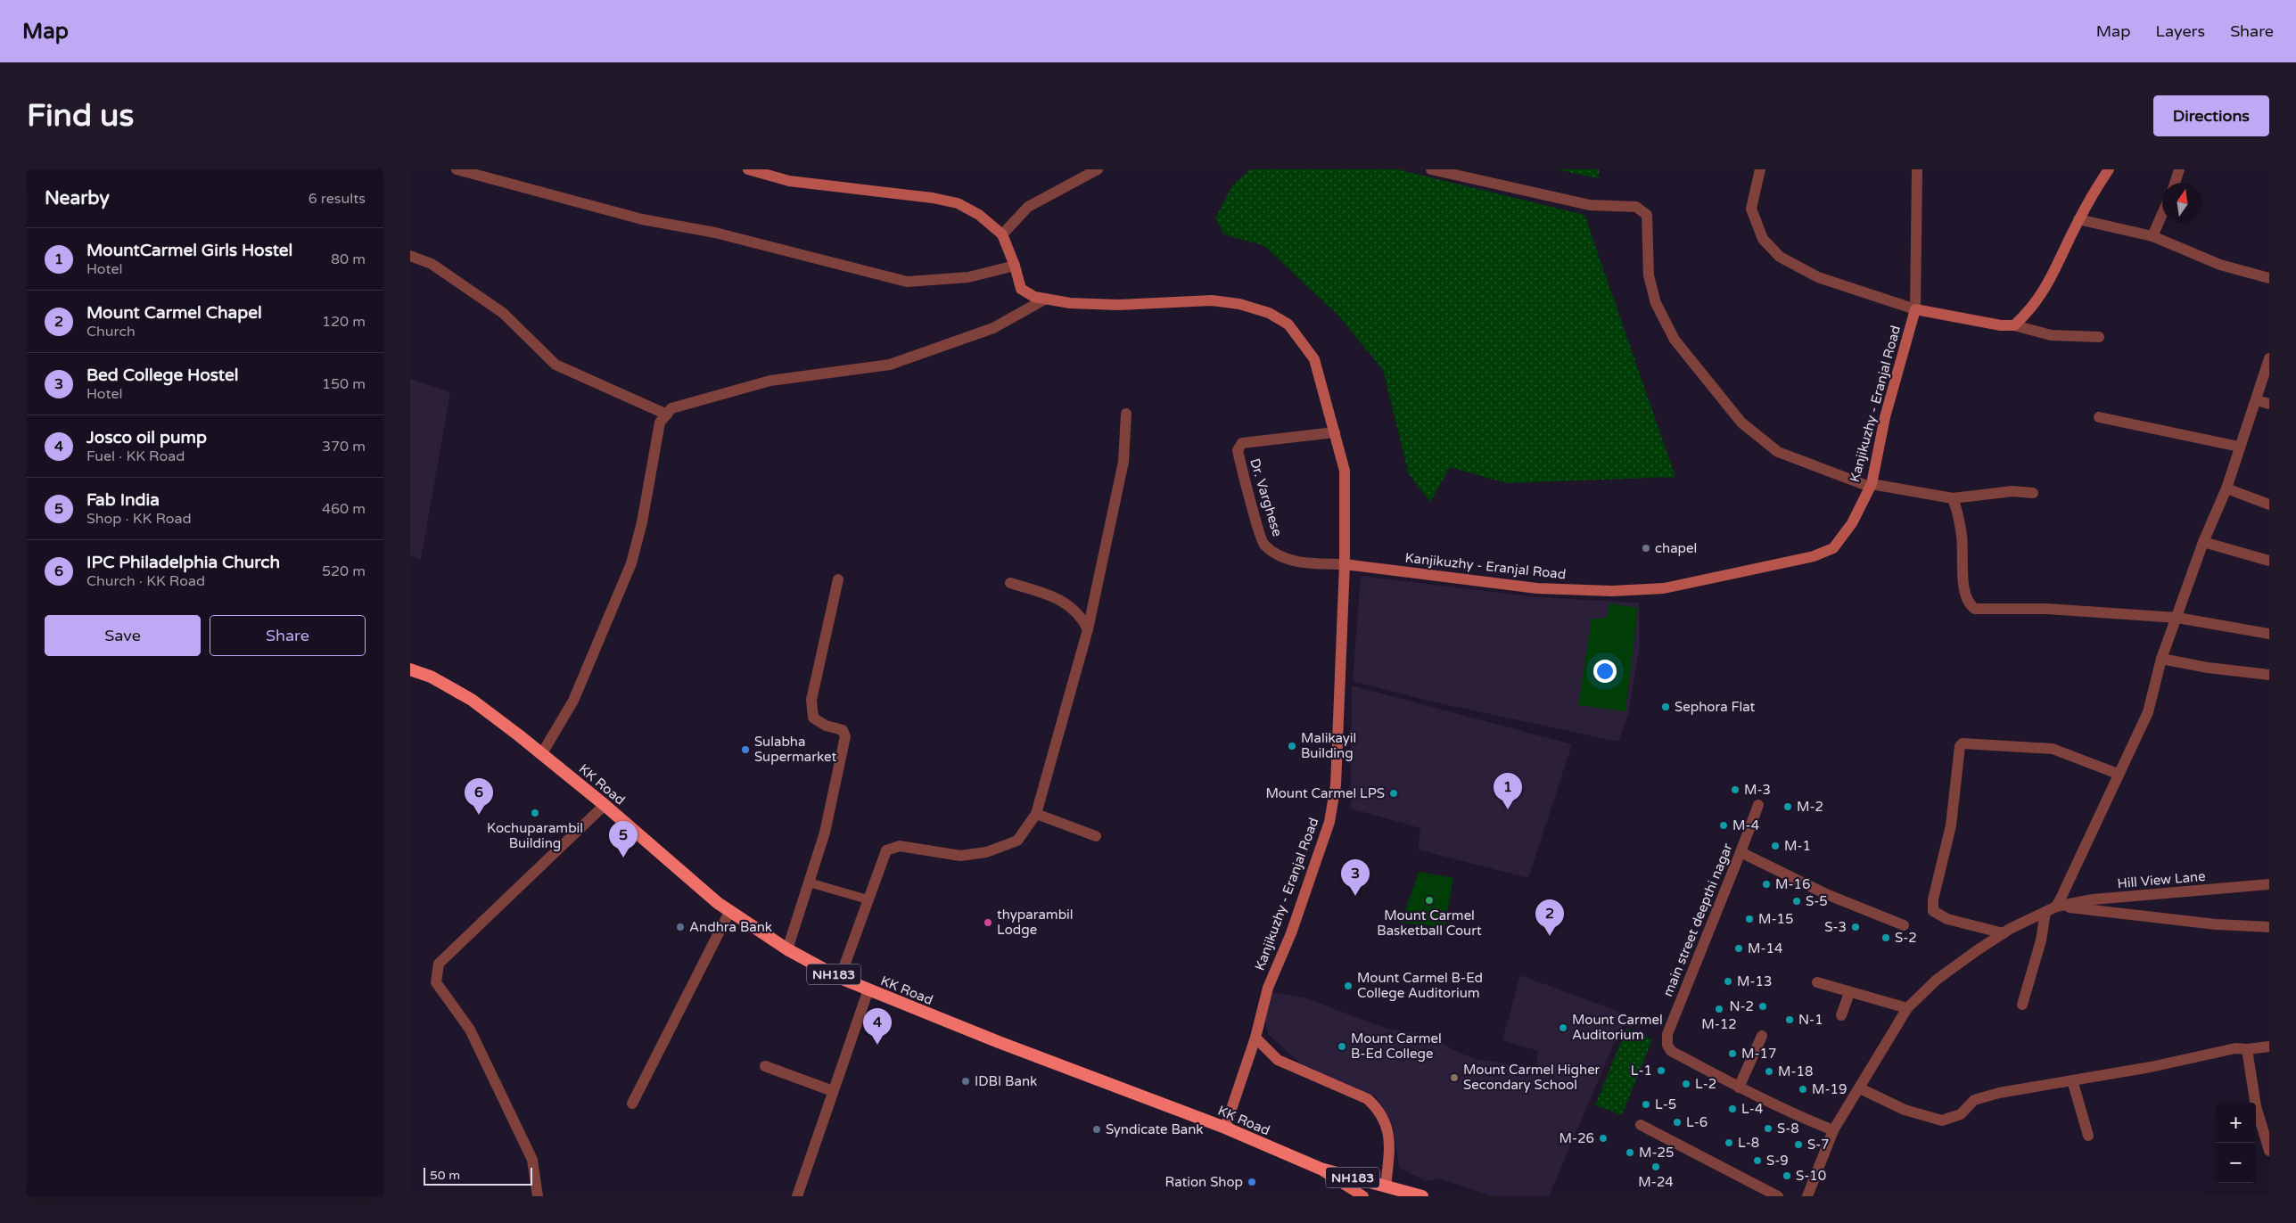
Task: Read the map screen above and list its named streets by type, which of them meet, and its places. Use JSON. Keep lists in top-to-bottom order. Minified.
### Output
{"streets":{"highway":["KK Road","NH183"],"main road":["Kanjikuzhy - Eranjal Road"],"street":["Dr. Varghese","Hill View Lane","main street deepthi nagar"]},"crossings":[["Kanjikuzhy - Eranjal Road","Dr. Varghese"],["Kanjikuzhy - Eranjal Road","KK Road"],["KK Road","NH183"],["Hill View Lane","main street deepthi nagar"]],"places":["chapel","Sephora Flat","Malikayil Building","Sulabha Supermarket","M-3","Mount Carmel LPS","M-2","Kochuparambil Building","M-4","M-1","M-16","Mount Carmel Basketball Court","S-5","M-15","thyparambil Lodge","Andhra Bank","S-3","S-2","M-14","M-13","Mount Carmel B-Ed College Auditorium","N-2","M-12","N-1","Mount Carmel Auditorium","Mount Carmel B-Ed College","M-17","L-1","M-18","Mount Carmel Higher Secondary School","IDBI Bank","L-2","M-19","L-5","L-4","L-6","S-8","Syndicate Bank","M-26","L-8","S-7","M-25","S-9","M-24","S-10","Ration Shop"],"scale_bar":"50 m","north":"top","page":{"header":"Map","nav":["Map","Layers","Share"],"buttons":["Directions",["Save","Share"]],"title":"Find us","heading":["Nearby","6 results"],"list":[{"mark":"1","name":"MountCarmel Girls Hostel","note":"Hotel","value":"80 m"},{"mark":"2","name":"Mount Carmel Chapel","note":"Church","value":"120 m"},{"mark":"3","name":"Bed College Hostel","note":"Hotel","value":"150 m"},{"mark":"4","name":"Josco oil pump","note":"Fuel · KK Road","value":"370 m"},{"mark":"5","name":"Fab India","note":"Shop · KK Road","value":"460 m"},{"mark":"6","name":"IPC Philadelphia Church","note":"Church · KK Road","value":"520 m"}],"pins":["1","6","5","3","2","4"],"map_buttons":["+","−"],"scale":"50 m"}}
